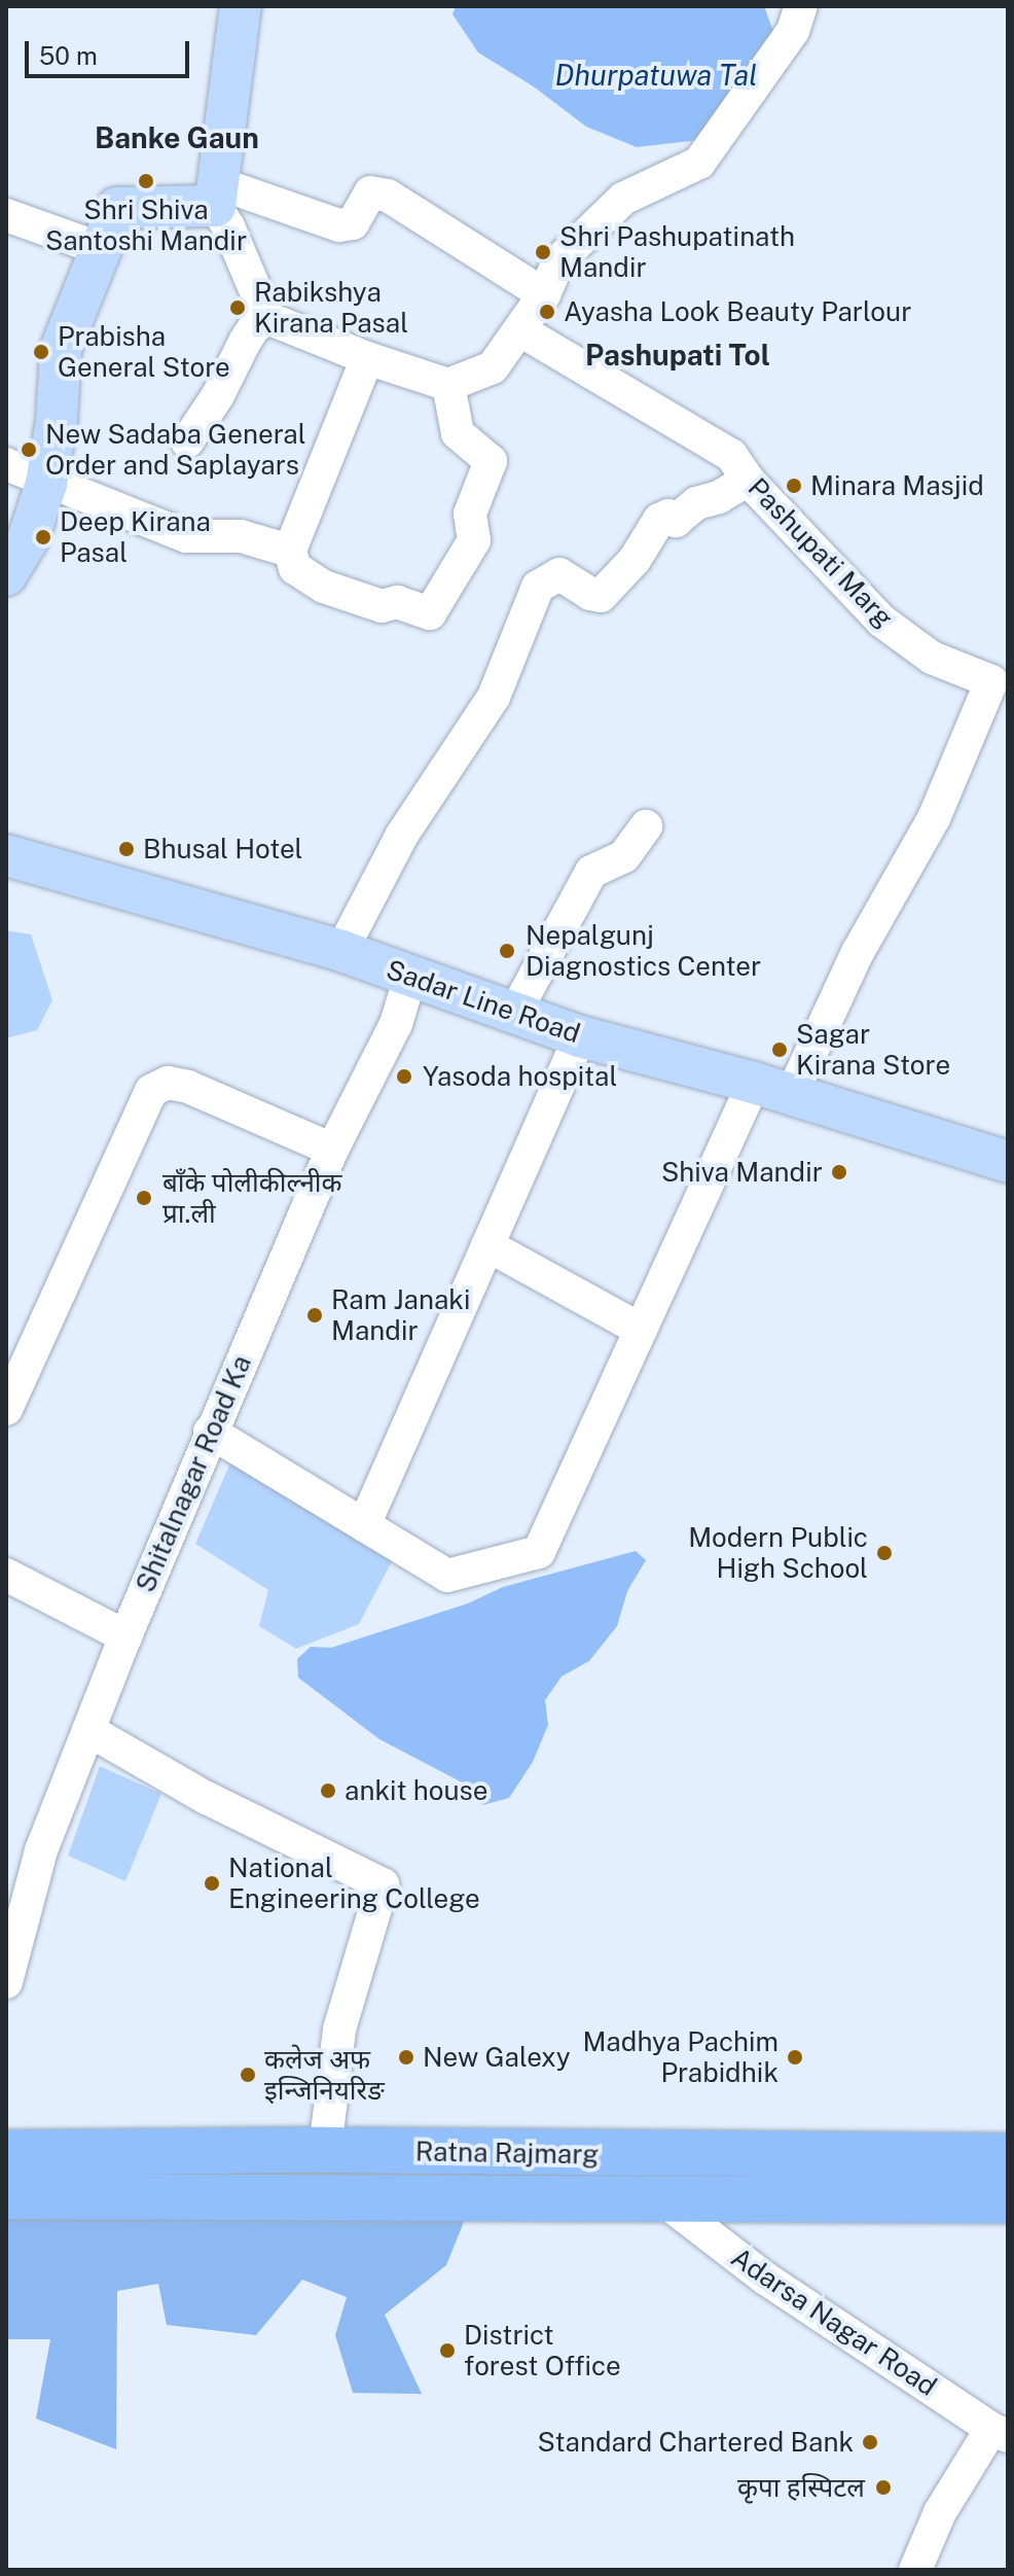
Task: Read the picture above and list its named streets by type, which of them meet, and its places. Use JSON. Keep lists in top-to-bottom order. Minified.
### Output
{"streets":{"highway":["Ratna Rajmarg"],"main road":["Sadar Line Road"],"street":["Pashupati Marg","Shitalnagar Road Ka","Adarsa Nagar Road"]},"crossings":[["Pashupati Marg","Sadar Line Road"],["Sadar Line Road","Shitalnagar Road Ka"],["Ratna Rajmarg","Adarsa Nagar Road"]],"districts":["Banke Gaun","Pashupati Tol"],"water":["Dhurpatuwa Tal"],"places":["Shri Shiva Santoshi Mandir","Shri Pashupatinath Mandir","Rabikshya Kirana Pasal","Ayasha Look Beauty Parlour","Prabisha General Store","New Sadaba General Order and Saplayars","Minara Masjid","Deep Kirana Pasal","Bhusal Hotel","Nepalgunj Diagnostics Center","Sagar Kirana Store","Yasoda hospital","Shiva Mandir","बाँके पोलीकील्नीक प्रा.ली","Ram Janaki Mandir","Modern Public High School","ankit house","National Engineering College","New Galexy","Madhya Pachim Prabidhik","कलेज अफ इन्जिनियरिङ","District forest Office","Standard Chartered Bank","कृपा हस्पिटल"],"scale_bar":"50 m"}
